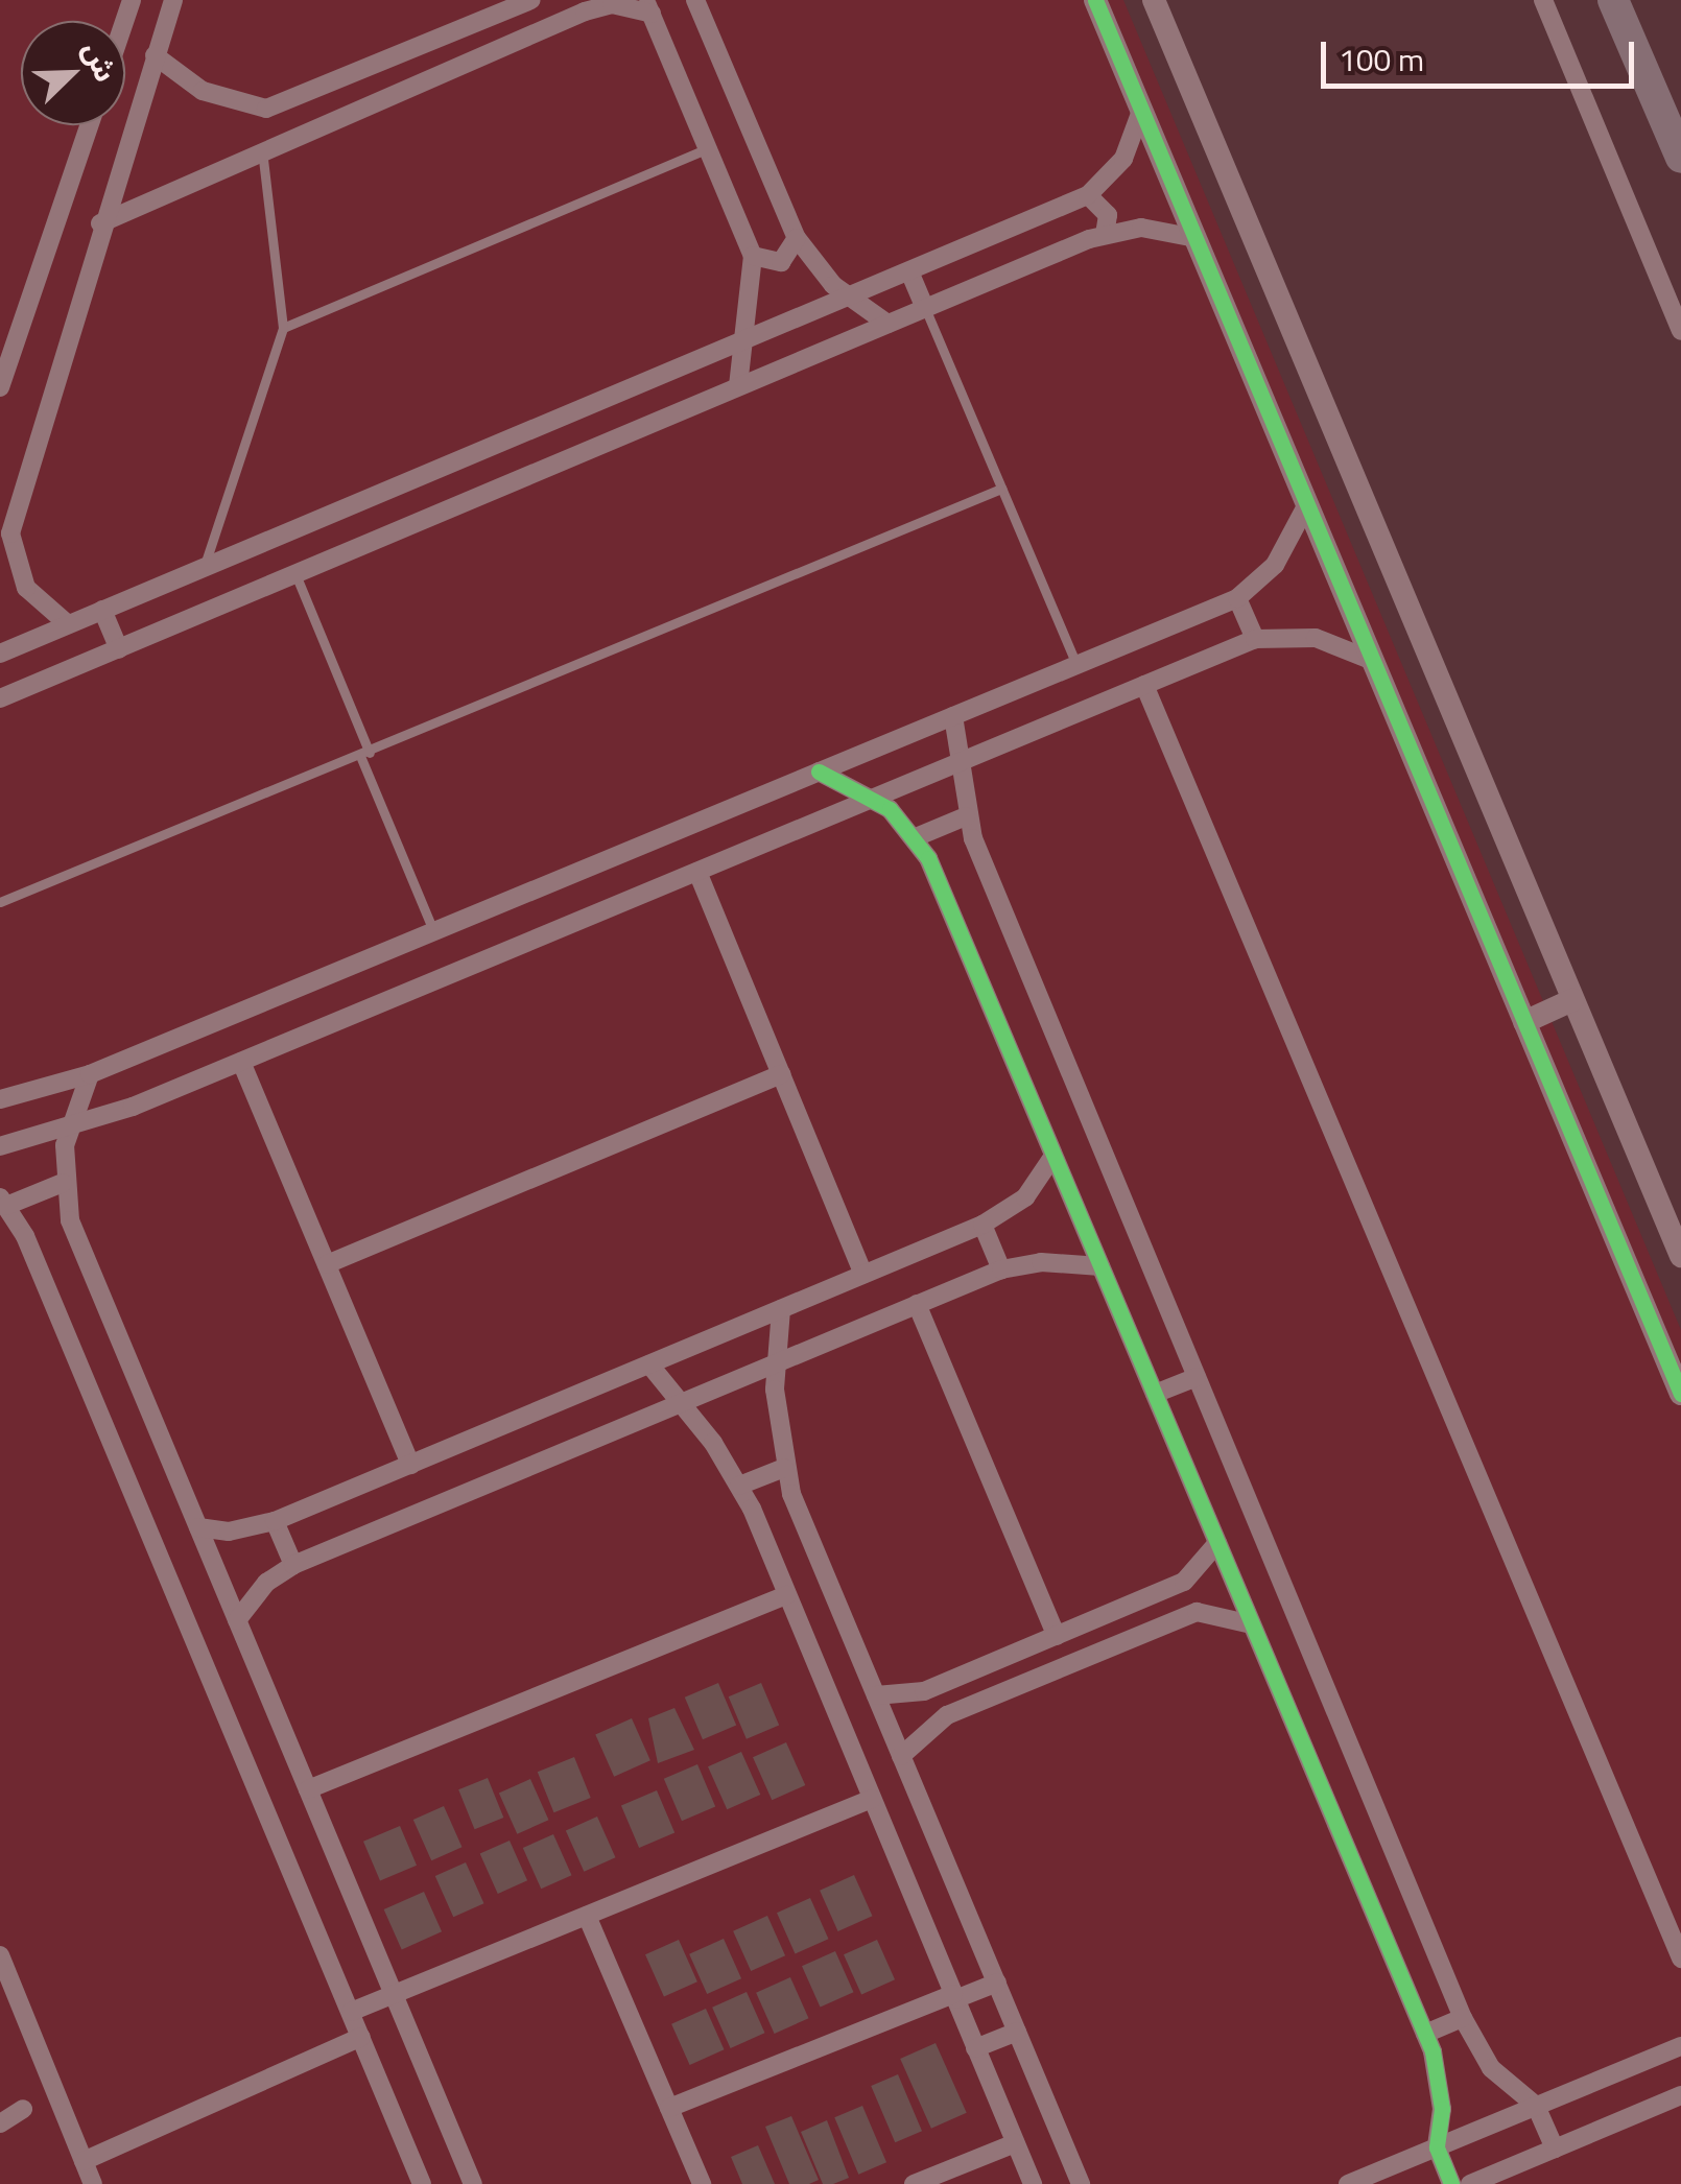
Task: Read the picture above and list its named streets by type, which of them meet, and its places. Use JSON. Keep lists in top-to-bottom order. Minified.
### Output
{"scale_bar":"100 m","north":"top right"}
